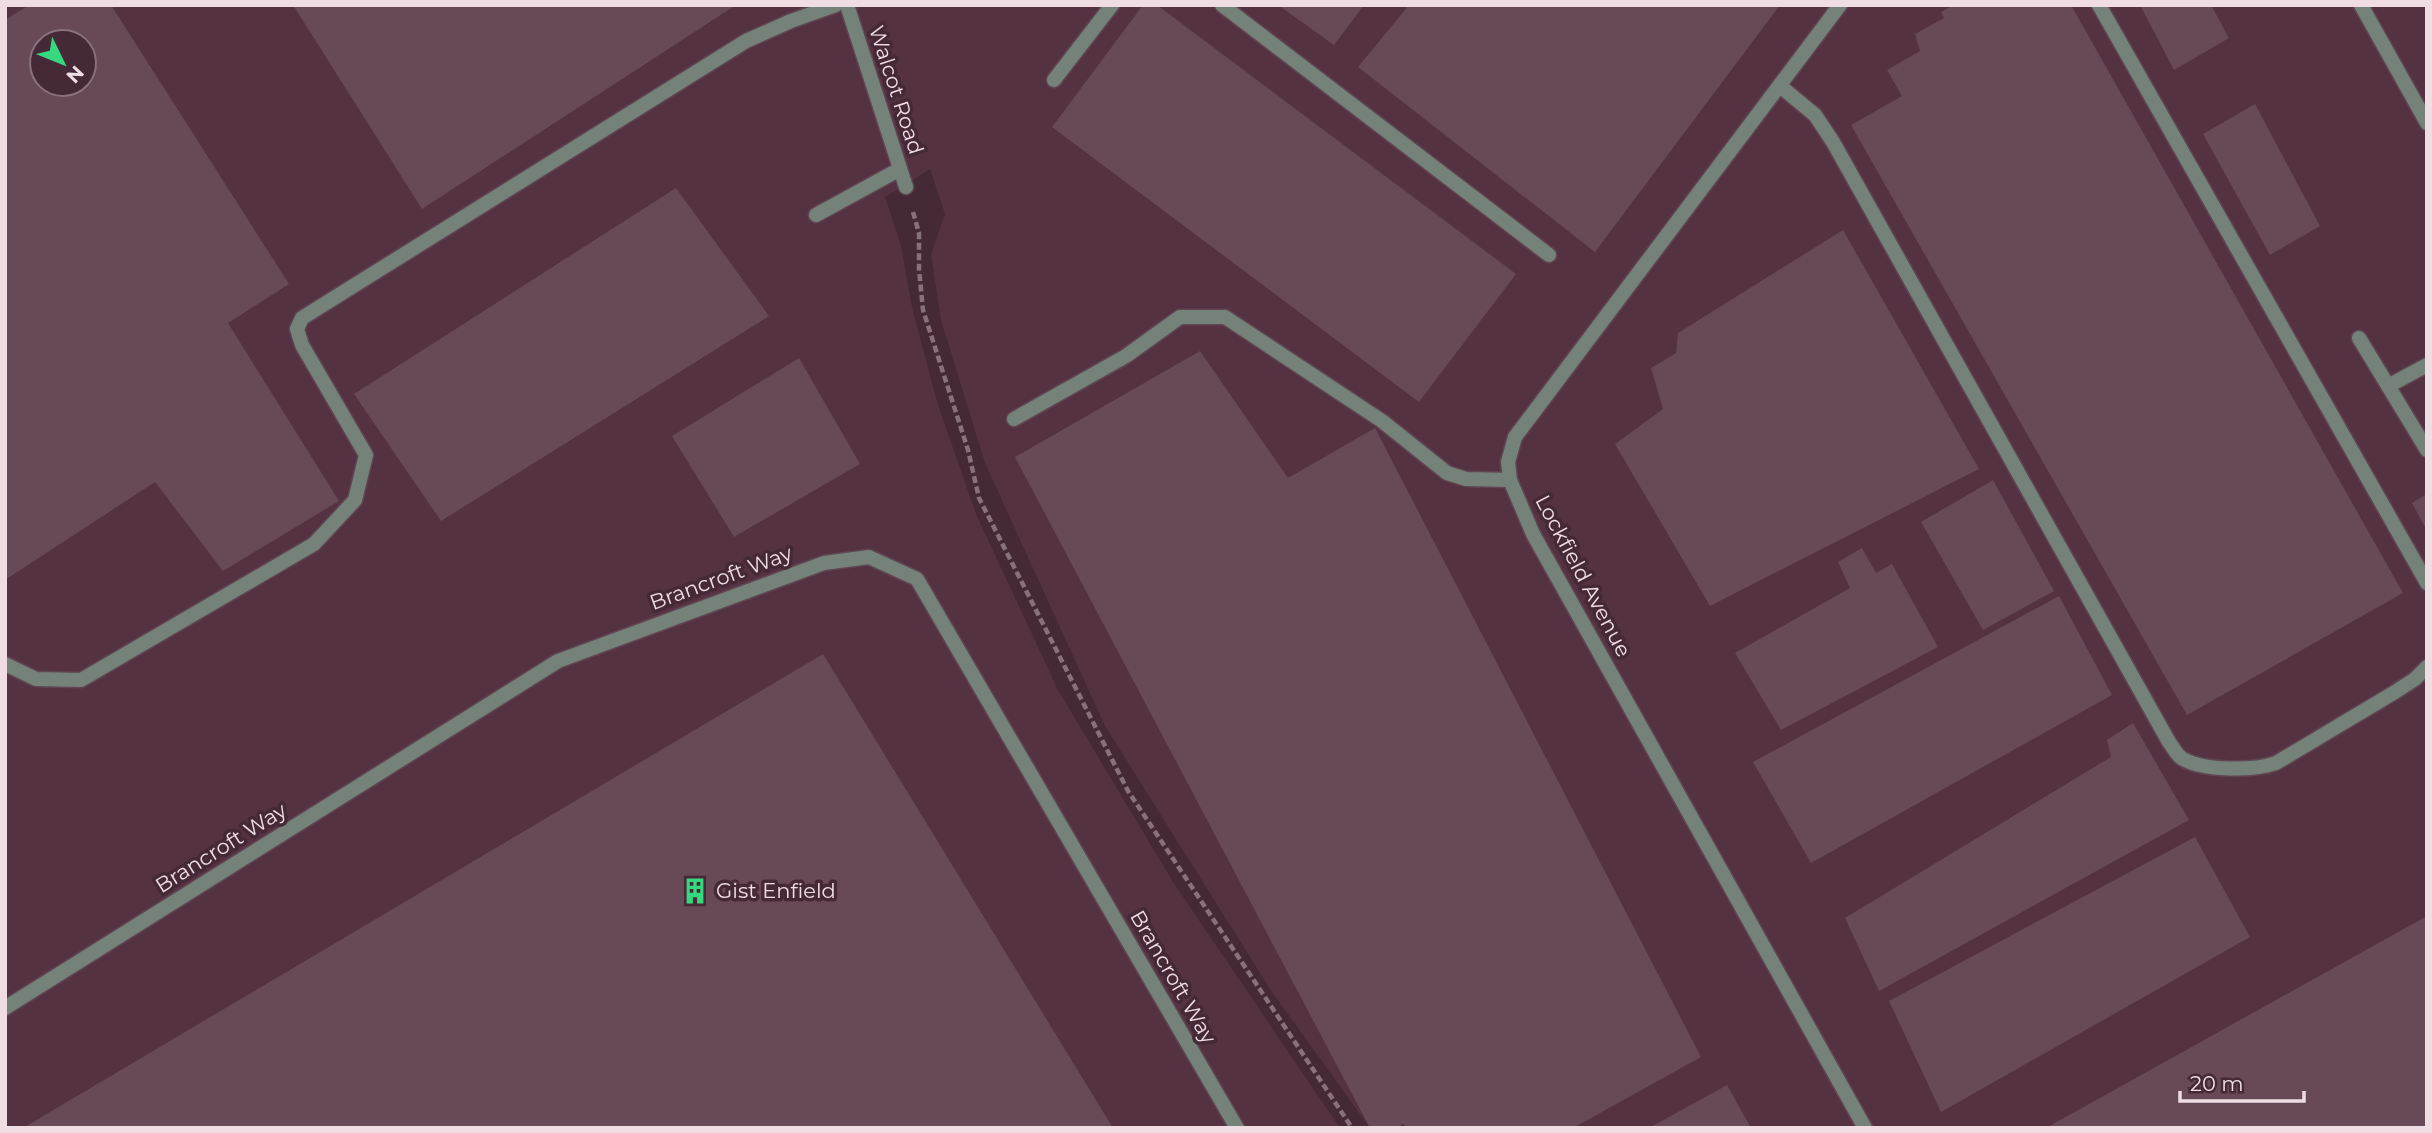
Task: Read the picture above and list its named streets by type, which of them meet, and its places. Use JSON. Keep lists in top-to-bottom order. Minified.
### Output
{"streets":{"street":["Walcot Road","Lockfield Avenue","Brancroft Way"]},"places":{"building":["Gist Enfield"]},"scale_bar":"20 m","north":"bottom right"}
